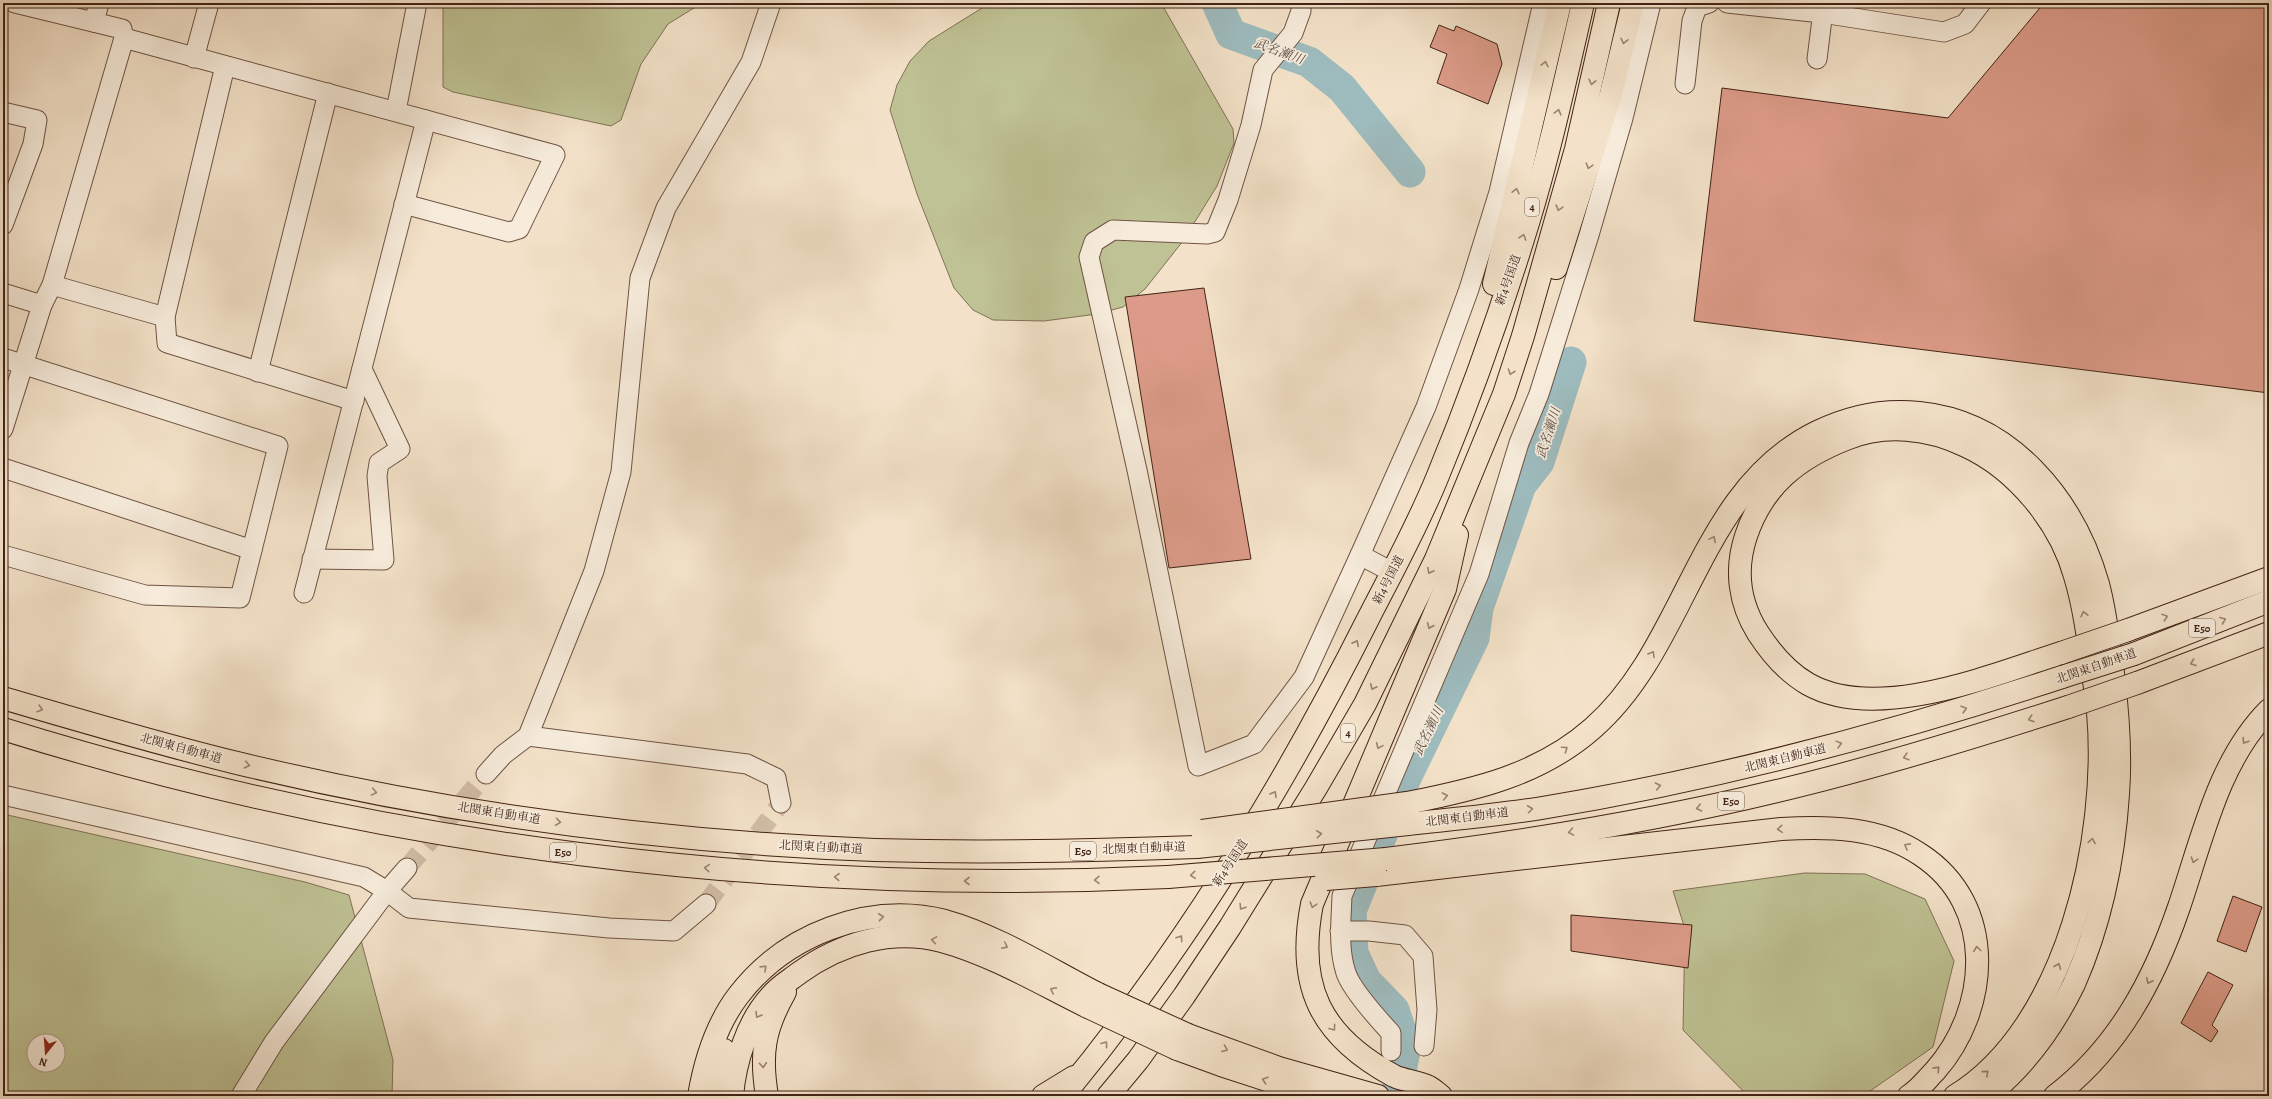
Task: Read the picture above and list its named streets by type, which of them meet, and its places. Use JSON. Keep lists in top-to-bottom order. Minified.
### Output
{"streets":{"highway":["4","新4号国道","E50","北関東自動車道"]},"water":["武名瀬川"],"north":"bottom"}
